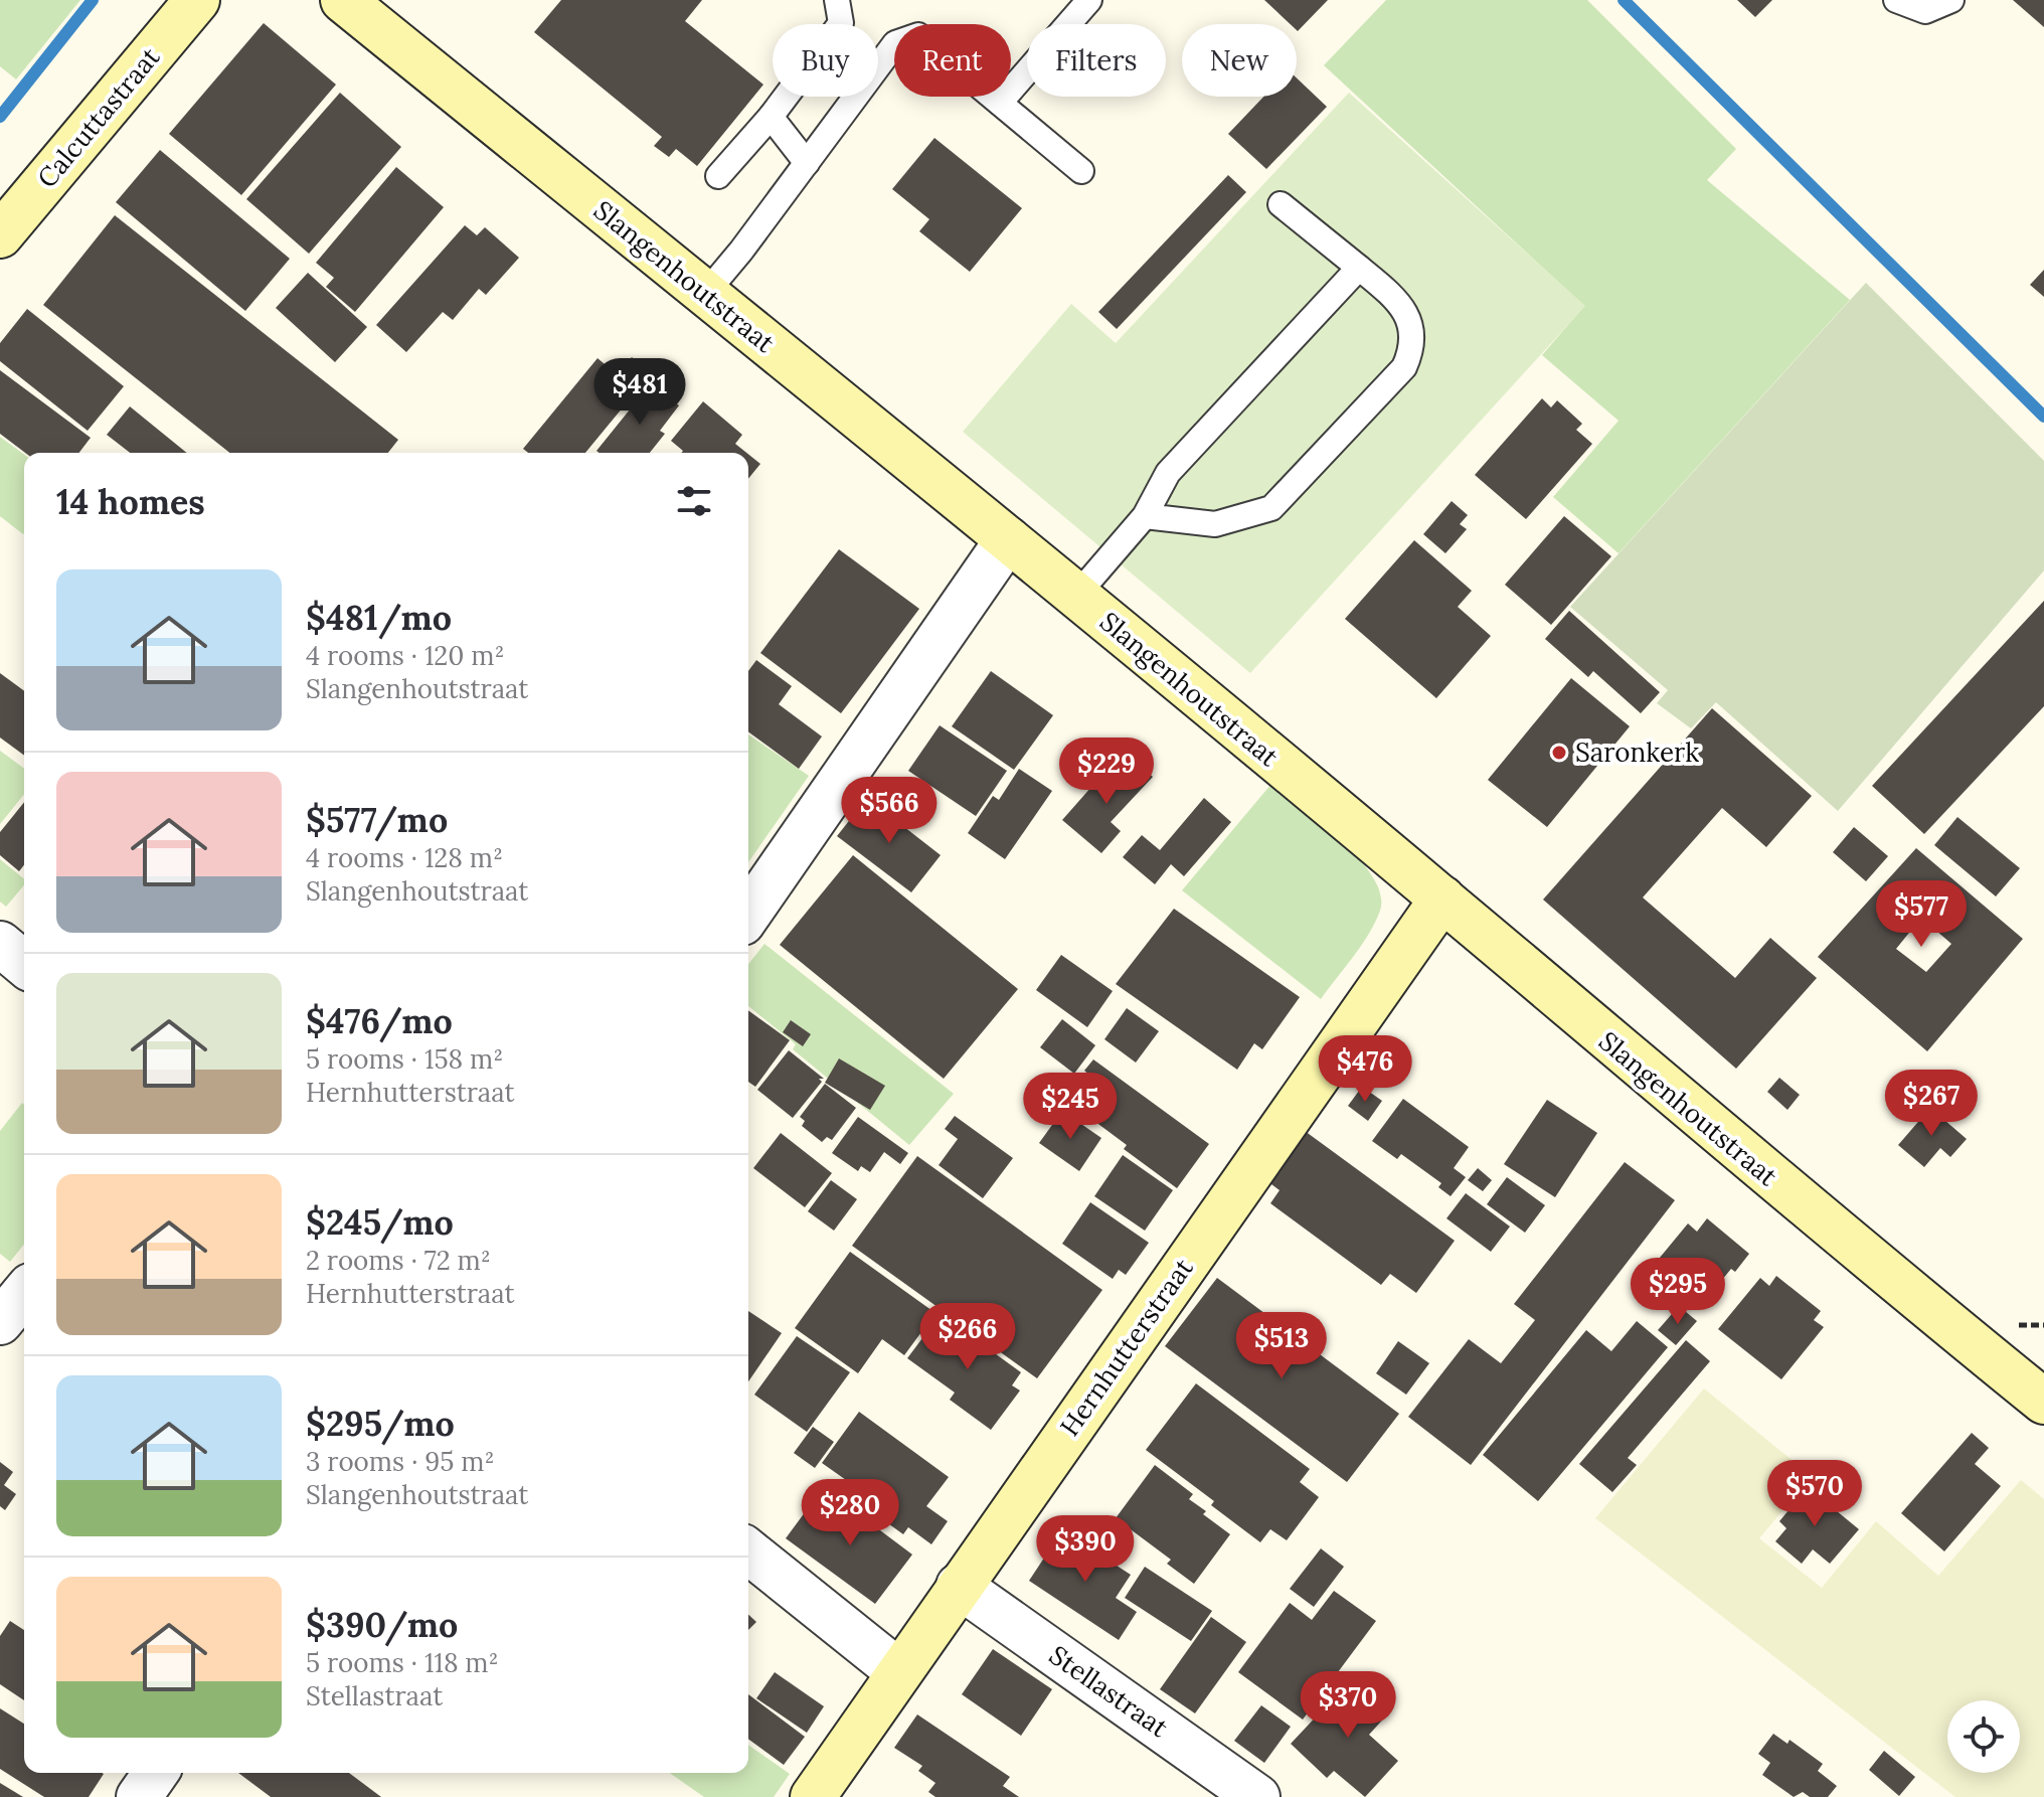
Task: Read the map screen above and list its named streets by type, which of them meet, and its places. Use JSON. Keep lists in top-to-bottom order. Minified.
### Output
{"streets":{"main road":["Calcuttastraat","Slangenhoutstraat","Hernhutterstraat"],"street":["Stellastraat"]},"crossings":[["Slangenhoutstraat","Hernhutterstraat"],["Hernhutterstraat","Stellastraat"]],"places":["Saronkerk"],"page":{"chip":["Buy","Rent","Filters","New"],"price":["$481","$229","$566","$577","$476","$267","$245","$295","$266","$513","$570","$280","$390","$370"],"heading":"14 homes","list":[{"name":"$481/mo","note":"4 rooms · 120 m² · Slangenhoutstraat"},{"name":"$577/mo","note":"4 rooms · 128 m² · Slangenhoutstraat"},{"name":"$476/mo","note":"5 rooms · 158 m² · Hernhutterstraat"},{"name":"$245/mo","note":"2 rooms · 72 m² · Hernhutterstraat"},{"name":"$295/mo","note":"3 rooms · 95 m² · Slangenhoutstraat"},{"name":"$390/mo","note":"5 rooms · 118 m² · Stellastraat"}]}}
